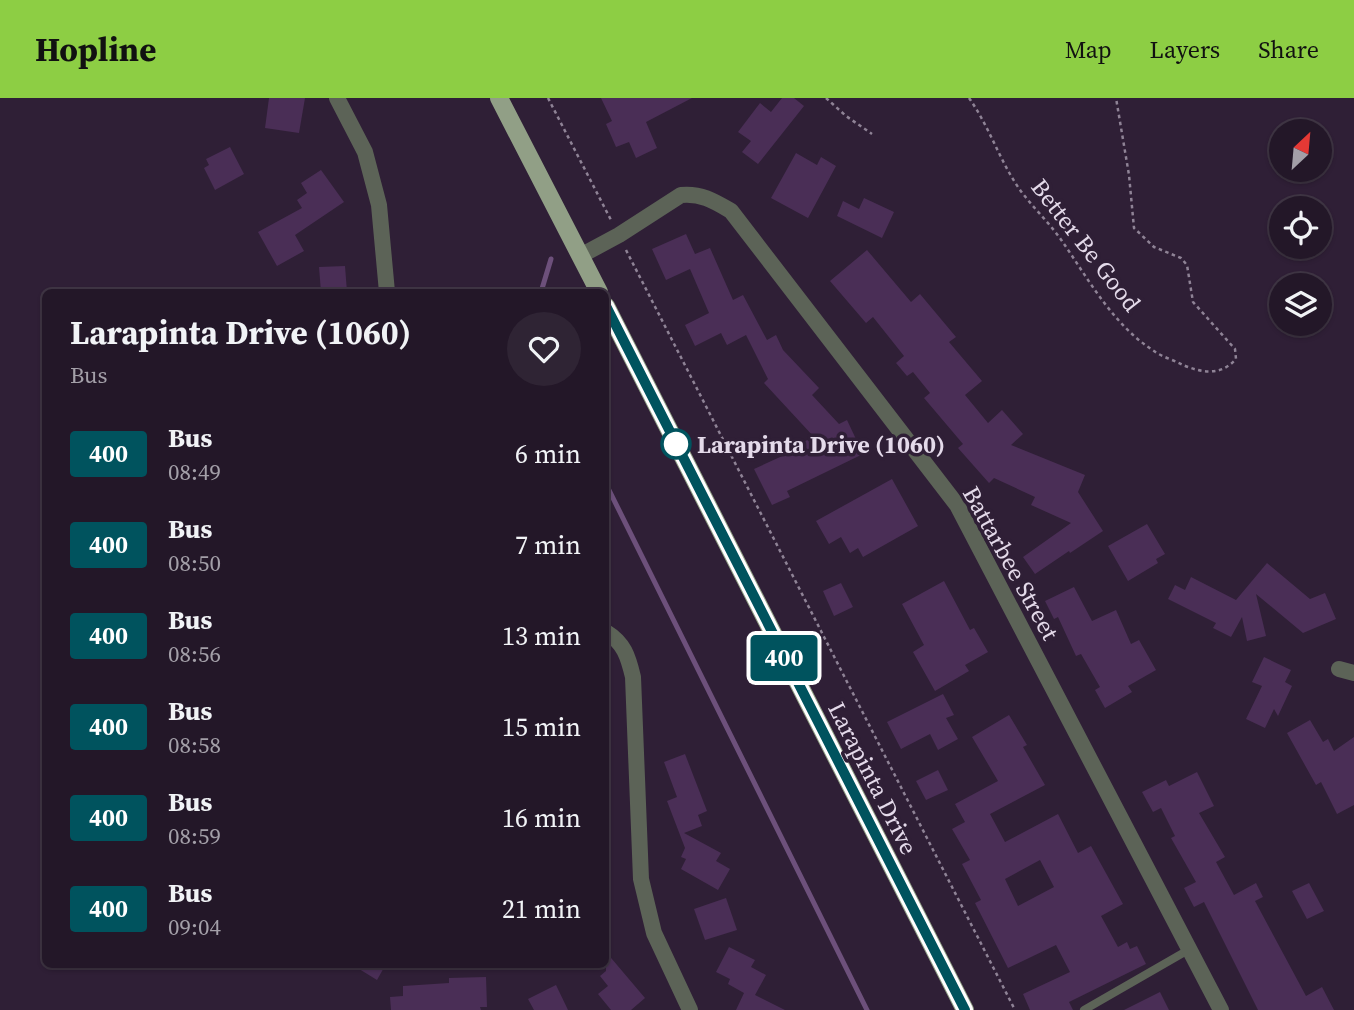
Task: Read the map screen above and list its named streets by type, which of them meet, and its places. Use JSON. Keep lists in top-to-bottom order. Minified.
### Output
{"streets":{"main road":["Larapinta Drive"],"street":["Battarbee Street"],"path":["Better Be Good"]},"places":["Larapinta Drive (1060)"],"lines":["bus line 400"],"north":"top right","page":{"header":"Hopline","nav":["Map","Layers","Share"],"on_map":"400","heading":["Larapinta Drive (1060)","Bus"],"list":[{"mark":"400","name":"Bus","note":"08:49","value":"6 min"},{"mark":"400","name":"Bus","note":"08:50","value":"7 min"},{"mark":"400","name":"Bus","note":"08:56","value":"13 min"},{"mark":"400","name":"Bus","note":"08:58","value":"15 min"},{"mark":"400","name":"Bus","note":"08:59","value":"16 min"},{"mark":"400","name":"Bus","note":"09:04","value":"21 min"}]}}
